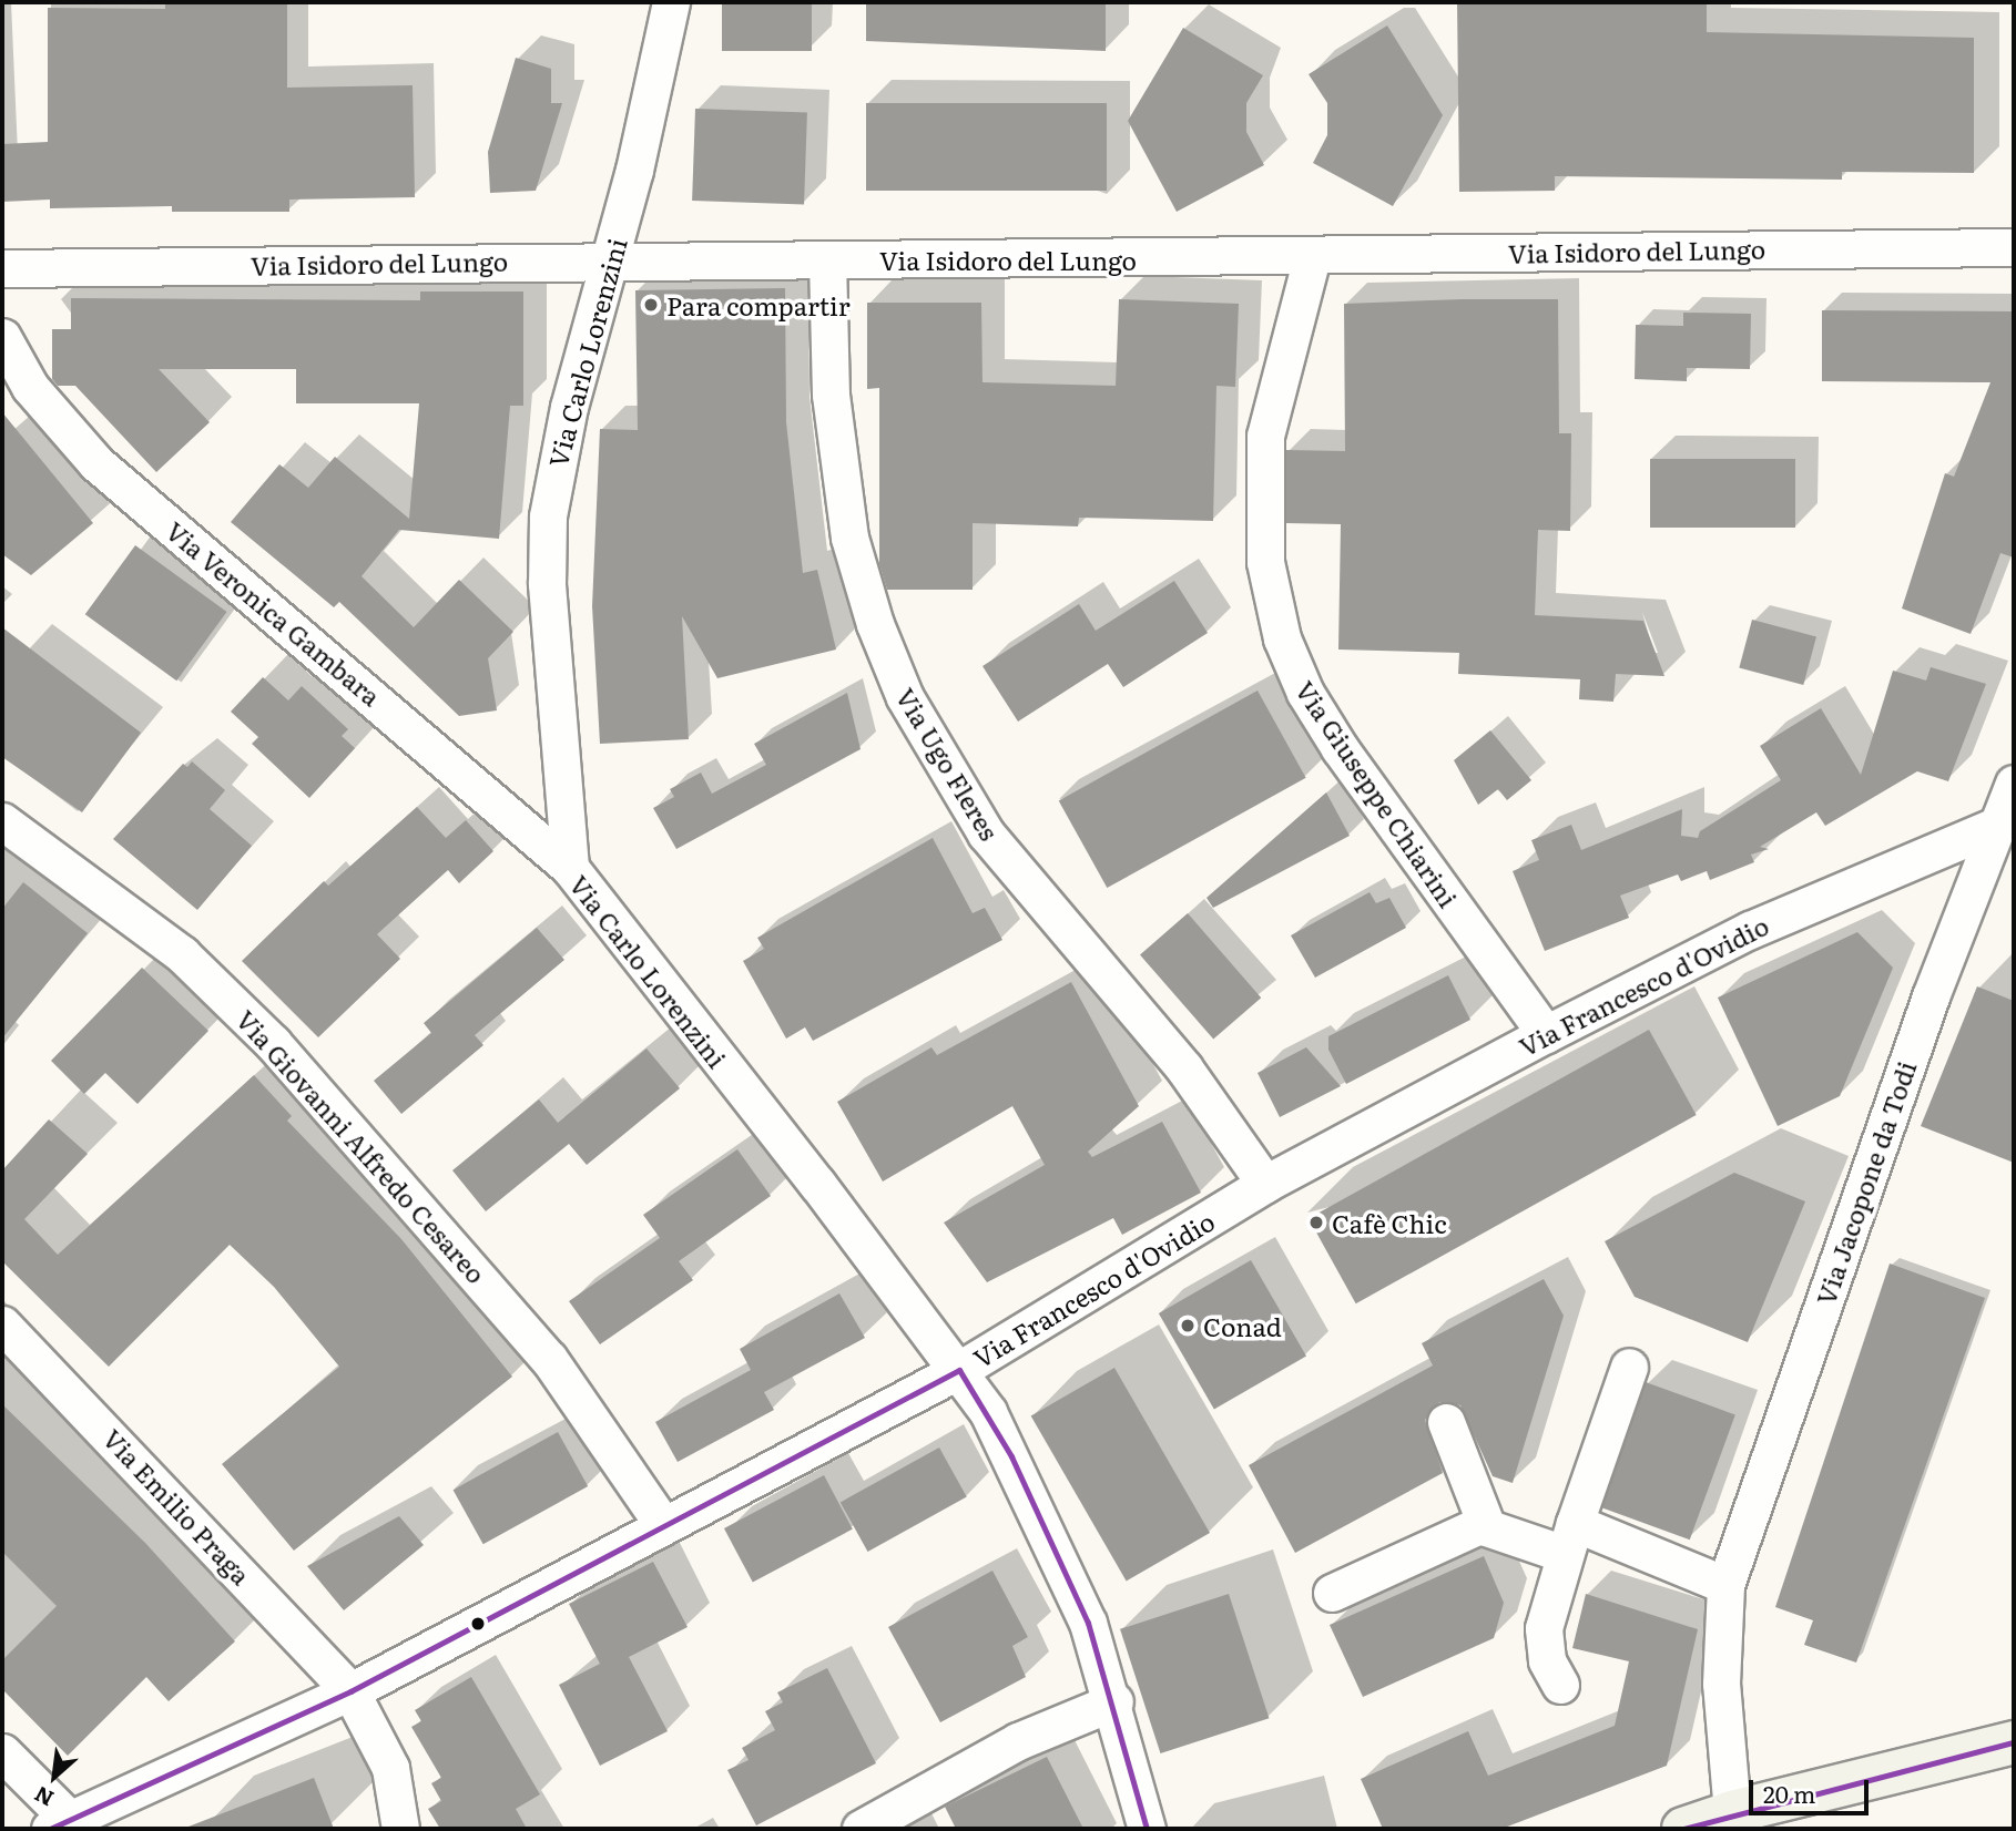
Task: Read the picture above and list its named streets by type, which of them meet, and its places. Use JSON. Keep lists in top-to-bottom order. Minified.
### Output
{"streets":{"street":["Via Isidoro del Lungo","Via Carlo Lorenzini","Via Veronica Gambara","Via Ugo Fleres","Via Giuseppe Chiarini","Via Francesco d'Ovidio","Via Giovanni Alfredo Cesareo","Via Jacopone da Todi","Via Emilio Praga"]},"crossings":[["Via Isidoro del Lungo","Via Carlo Lorenzini"],["Via Isidoro del Lungo","Via Ugo Fleres"],["Via Isidoro del Lungo","Via Giuseppe Chiarini"],["Via Carlo Lorenzini","Via Veronica Gambara"],["Via Carlo Lorenzini","Via Francesco d'Ovidio"],["Via Ugo Fleres","Via Francesco d'Ovidio"],["Via Giuseppe Chiarini","Via Francesco d'Ovidio"],["Via Francesco d'Ovidio","Via Giovanni Alfredo Cesareo"],["Via Francesco d'Ovidio","Via Jacopone da Todi"],["Via Francesco d'Ovidio","Via Emilio Praga"]],"places":["Para compartir","Cafè Chic","Conad"],"scale_bar":"20 m","north":"bottom left"}
